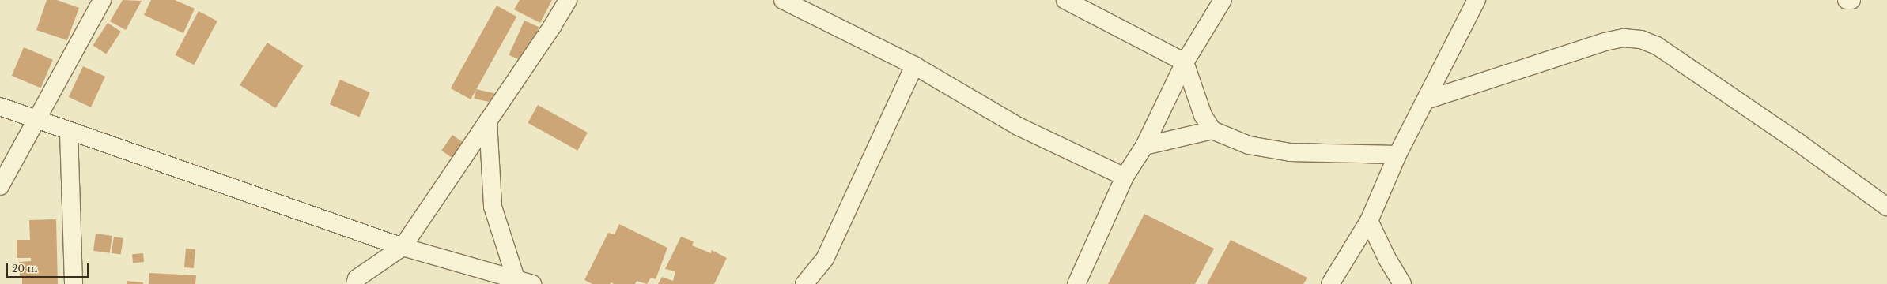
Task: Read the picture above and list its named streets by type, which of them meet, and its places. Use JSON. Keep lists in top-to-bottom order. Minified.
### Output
{"scale_bar":"20 m"}
